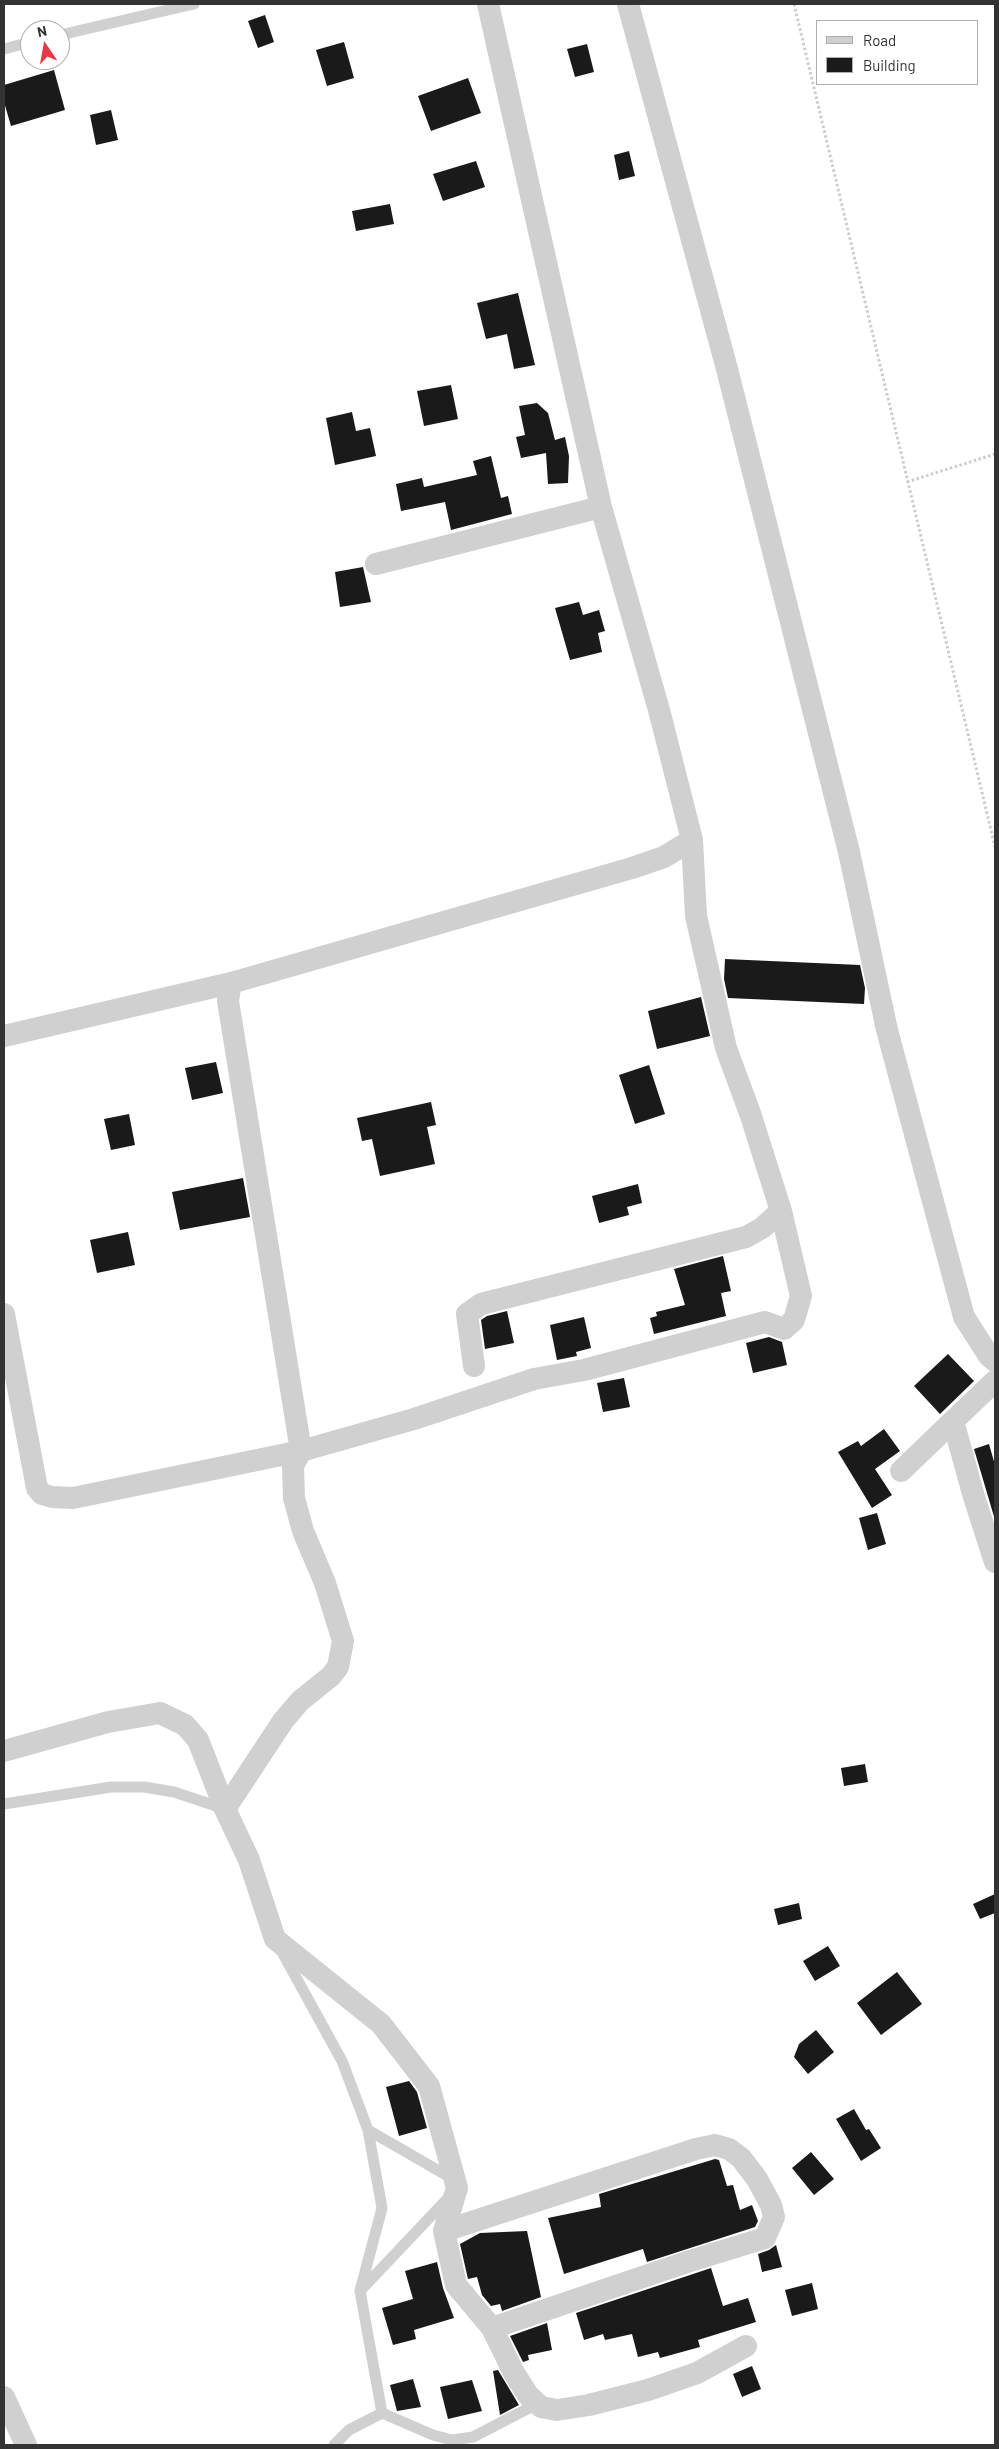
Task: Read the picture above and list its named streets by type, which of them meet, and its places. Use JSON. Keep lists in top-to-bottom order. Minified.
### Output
{"legend":["Road","Building"],"north":"top"}
